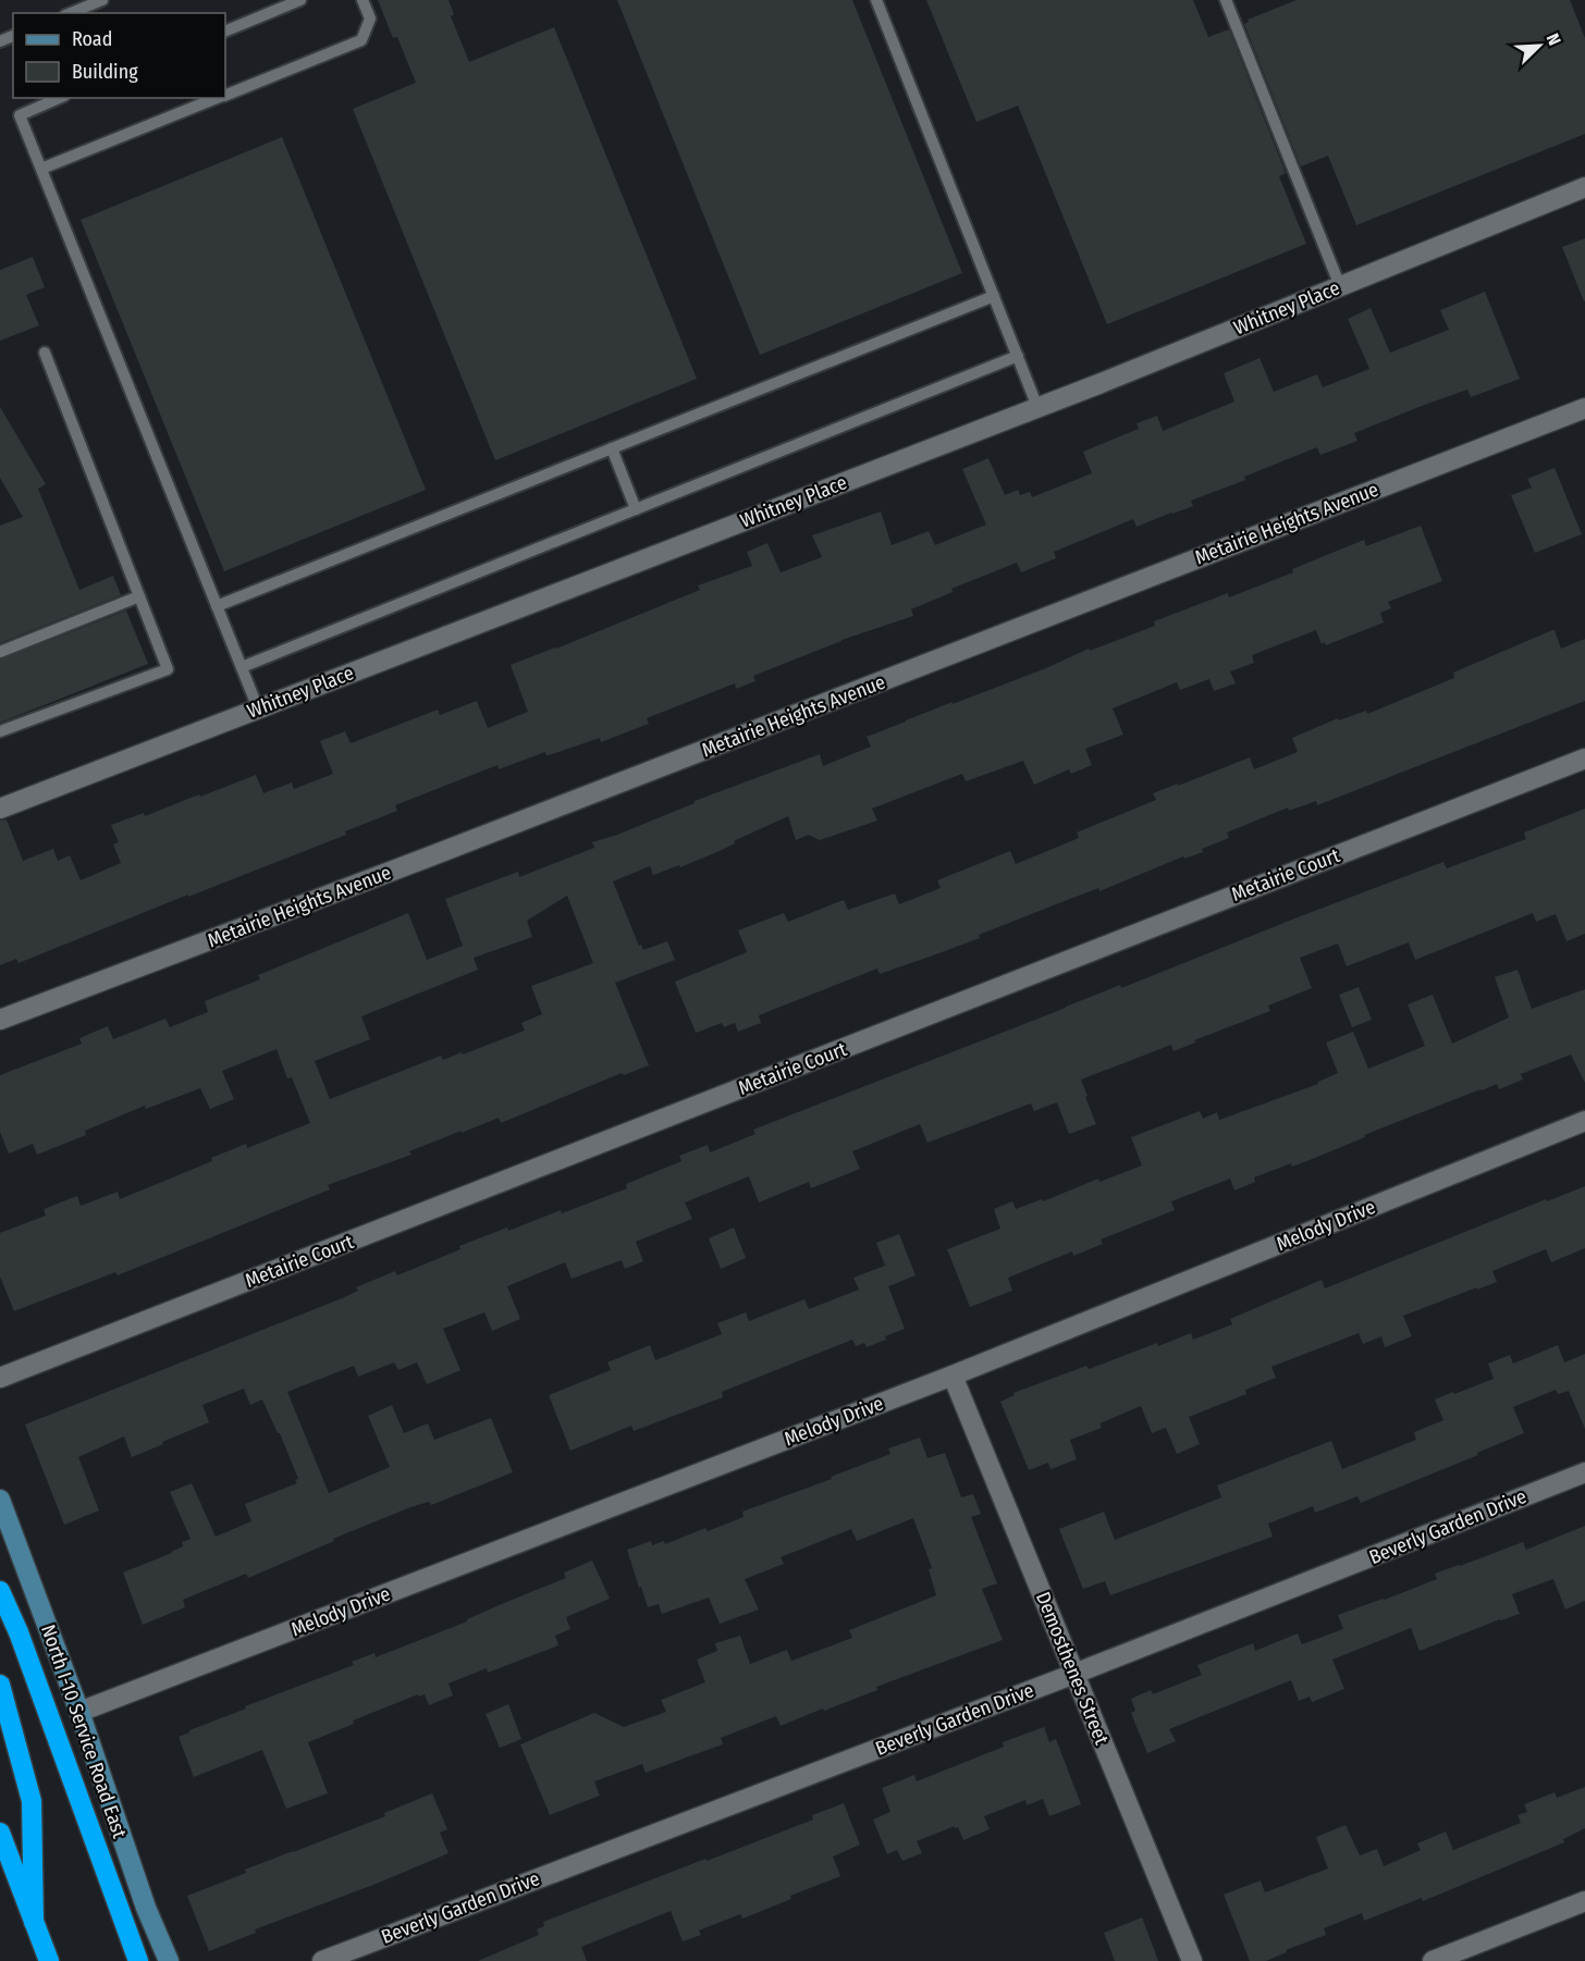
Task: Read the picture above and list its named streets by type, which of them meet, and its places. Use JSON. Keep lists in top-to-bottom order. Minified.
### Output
{"streets":{"street":["Whitney Place","Metairie Heights Avenue","Metairie Court","Melody Drive","Beverly Garden Drive","Demosthenes Street","North I-10 Service Road East"]},"crossings":[["Melody Drive","Demosthenes Street"],["Melody Drive","North I-10 Service Road East"],["Beverly Garden Drive","Demosthenes Street"]],"legend":["Road","Building"],"north":"top right"}
